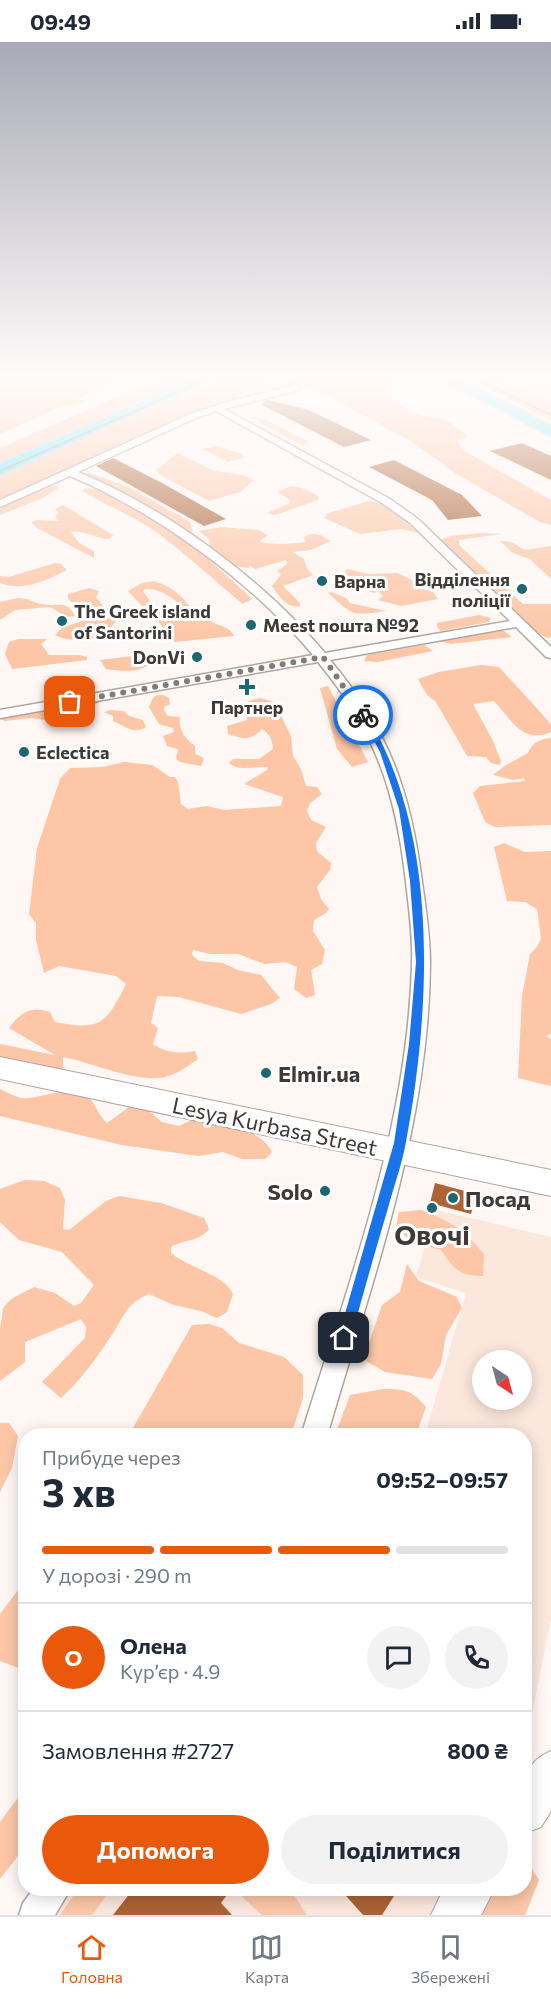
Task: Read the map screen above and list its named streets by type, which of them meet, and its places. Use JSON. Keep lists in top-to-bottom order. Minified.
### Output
{"streets":{"street":["Lesya Kurbasa Street"]},"places":{"other":["Варна","Відділення поліції","The Greek island of Santorini","Meest пошта №92","DonVi","Eclectica","Elmir.ua","Solo","Посад","Овочі"],"health":["Партнер"]},"north":"bottom right","page":{"status":"09:49","heading":["3 хв","Прибуде через","09:52–09:57"],"panel":["Олена","Кур’єр · 4.9","Замовлення #2727","800 ₴"],"bar":"У дорозі · 290 m","round":"О","buttons":["Допомога","Поділитися"],"tabs":["Головна","Карта","Збережені"]}}
